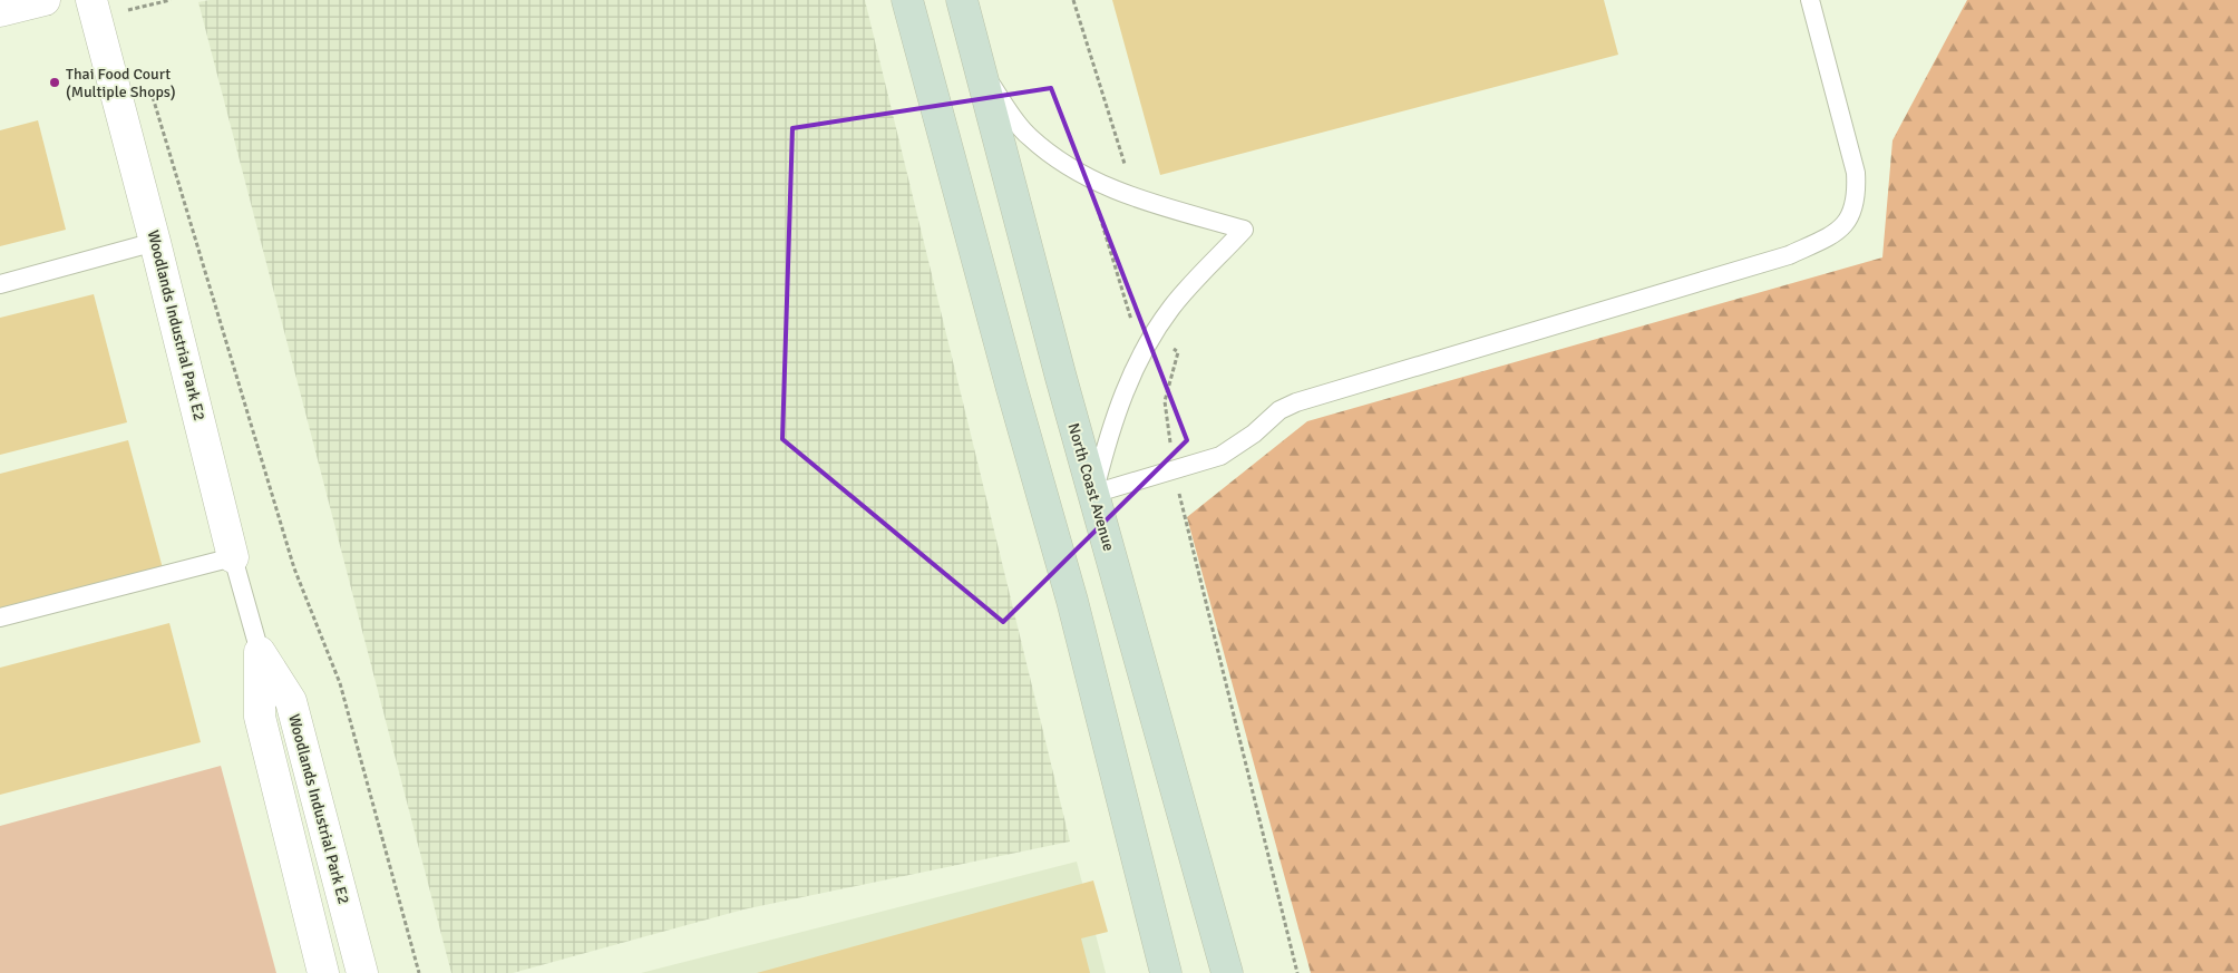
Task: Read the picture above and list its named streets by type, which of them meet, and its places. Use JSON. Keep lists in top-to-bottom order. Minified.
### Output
{"streets":{"main road":["North Coast Avenue"],"street":["Woodlands Industrial Park E2"]},"places":["Thai Food Court (Multiple Shops)"]}
